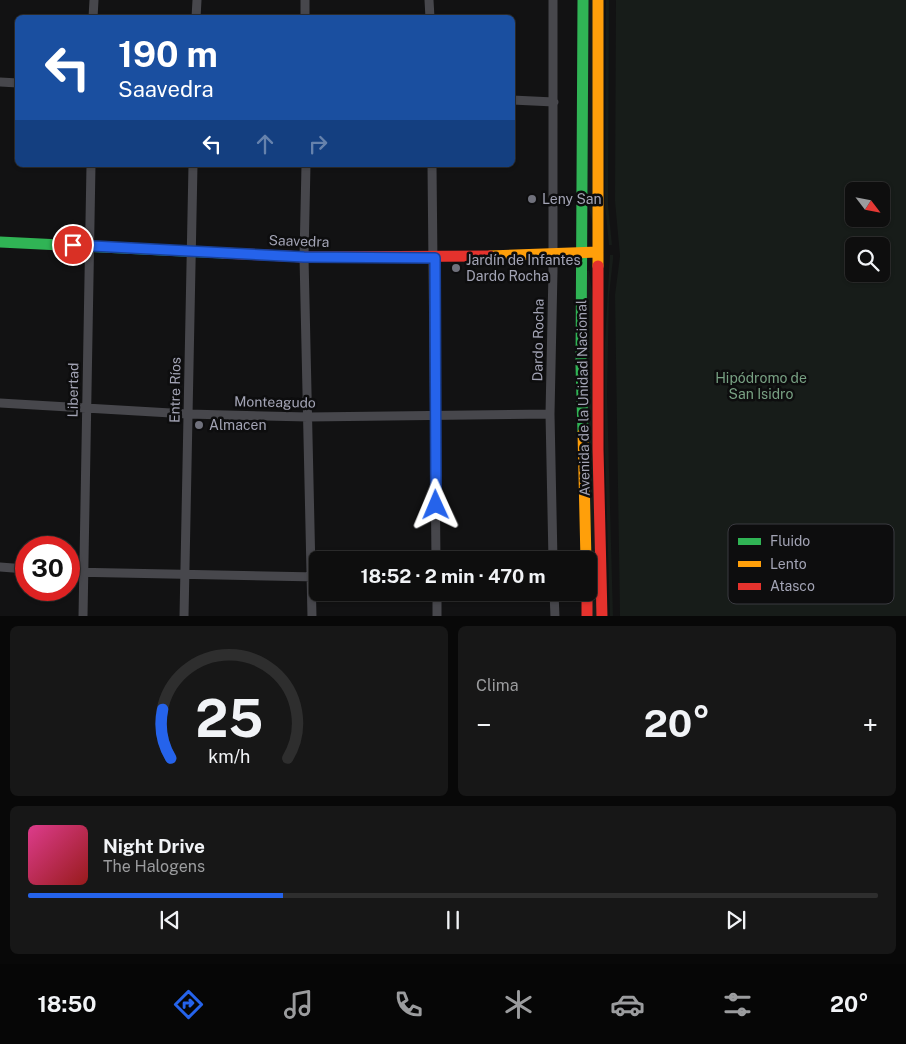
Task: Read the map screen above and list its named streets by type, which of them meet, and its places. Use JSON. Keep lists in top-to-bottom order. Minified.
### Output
{"streets":{"main road":["Saavedra","Avenida de la Unidad Nacional"],"street":["Dardo Rocha","Libertad","Entre Ríos","Monteagudo"]},"crossings":[["Saavedra","Dardo Rocha"],["Saavedra","Libertad"],["Saavedra","Entre Ríos"],["Saavedra","Avenida de la Unidad Nacional"],["Dardo Rocha","Monteagudo"],["Libertad","Monteagudo"],["Entre Ríos","Monteagudo"]],"parks":["Hipódromo de San Isidro"],"places":["Leny San","Jardín de Infantes Dardo Rocha","Almacen"],"legend":["Fluido","Lento","Atasco"],"north":"bottom right","page":{"turn":["190 m","Saavedra"],"limit":"30","trip":"18:52 · 2 min · 470 m","tile":"Clima","heat":["−","20°","+"],"song":["Night Drive","The Halogens"],"tabs":["18:50","20°"],"gauge":["25","km/h"]}}
